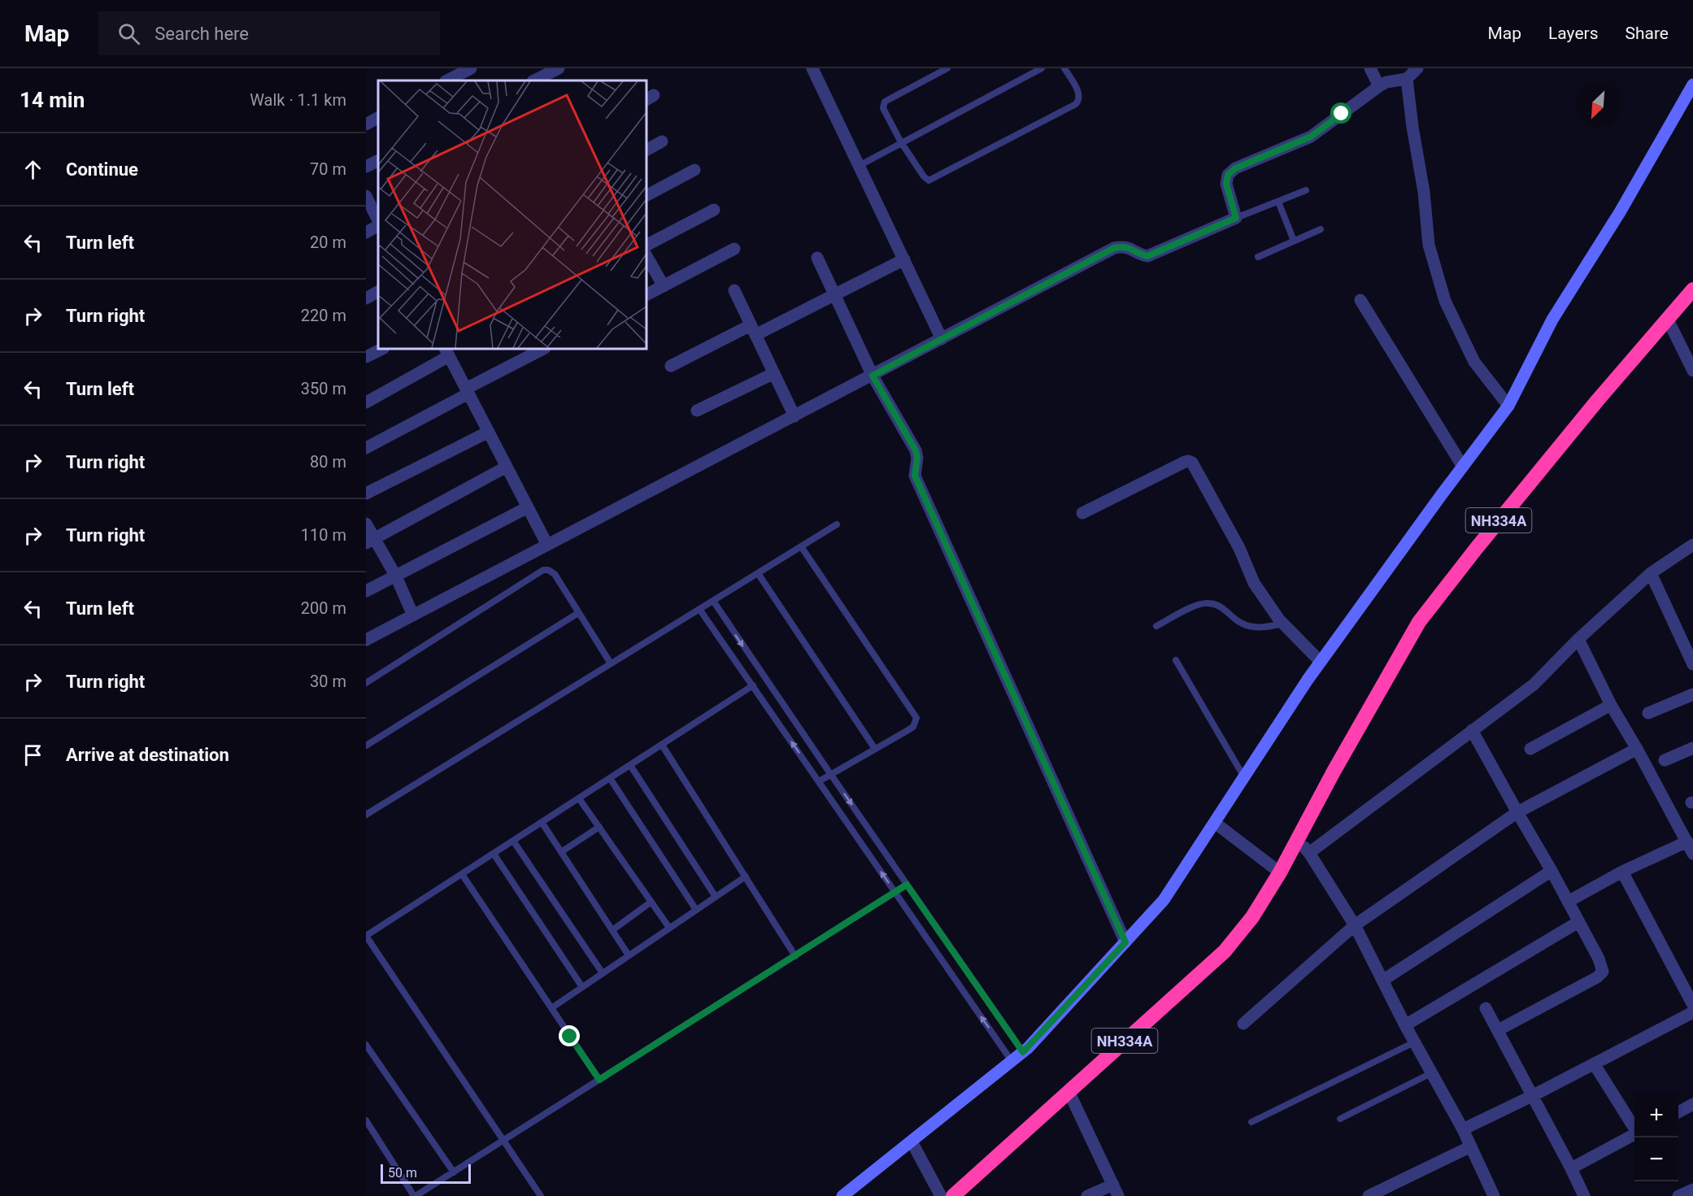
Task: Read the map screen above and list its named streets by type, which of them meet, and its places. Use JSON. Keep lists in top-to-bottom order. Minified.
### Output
{"streets":{"highway":["NH334A"]},"scale_bar":"50 m","north":"bottom left","page":{"header":"Map","search":"Search here","nav":["Map","Layers","Share"],"heading":["14 min","Walk · 1.1 km"],"list":[["Continue","70 m"],["Turn left","20 m"],["Turn right","220 m"],["Turn left","350 m"],["Turn right","80 m"],["Turn right","110 m"],["Turn left","200 m"],["Turn right","30 m"],"Arrive at destination"],"map_buttons":["+","−"],"scale":"50 m"}}
